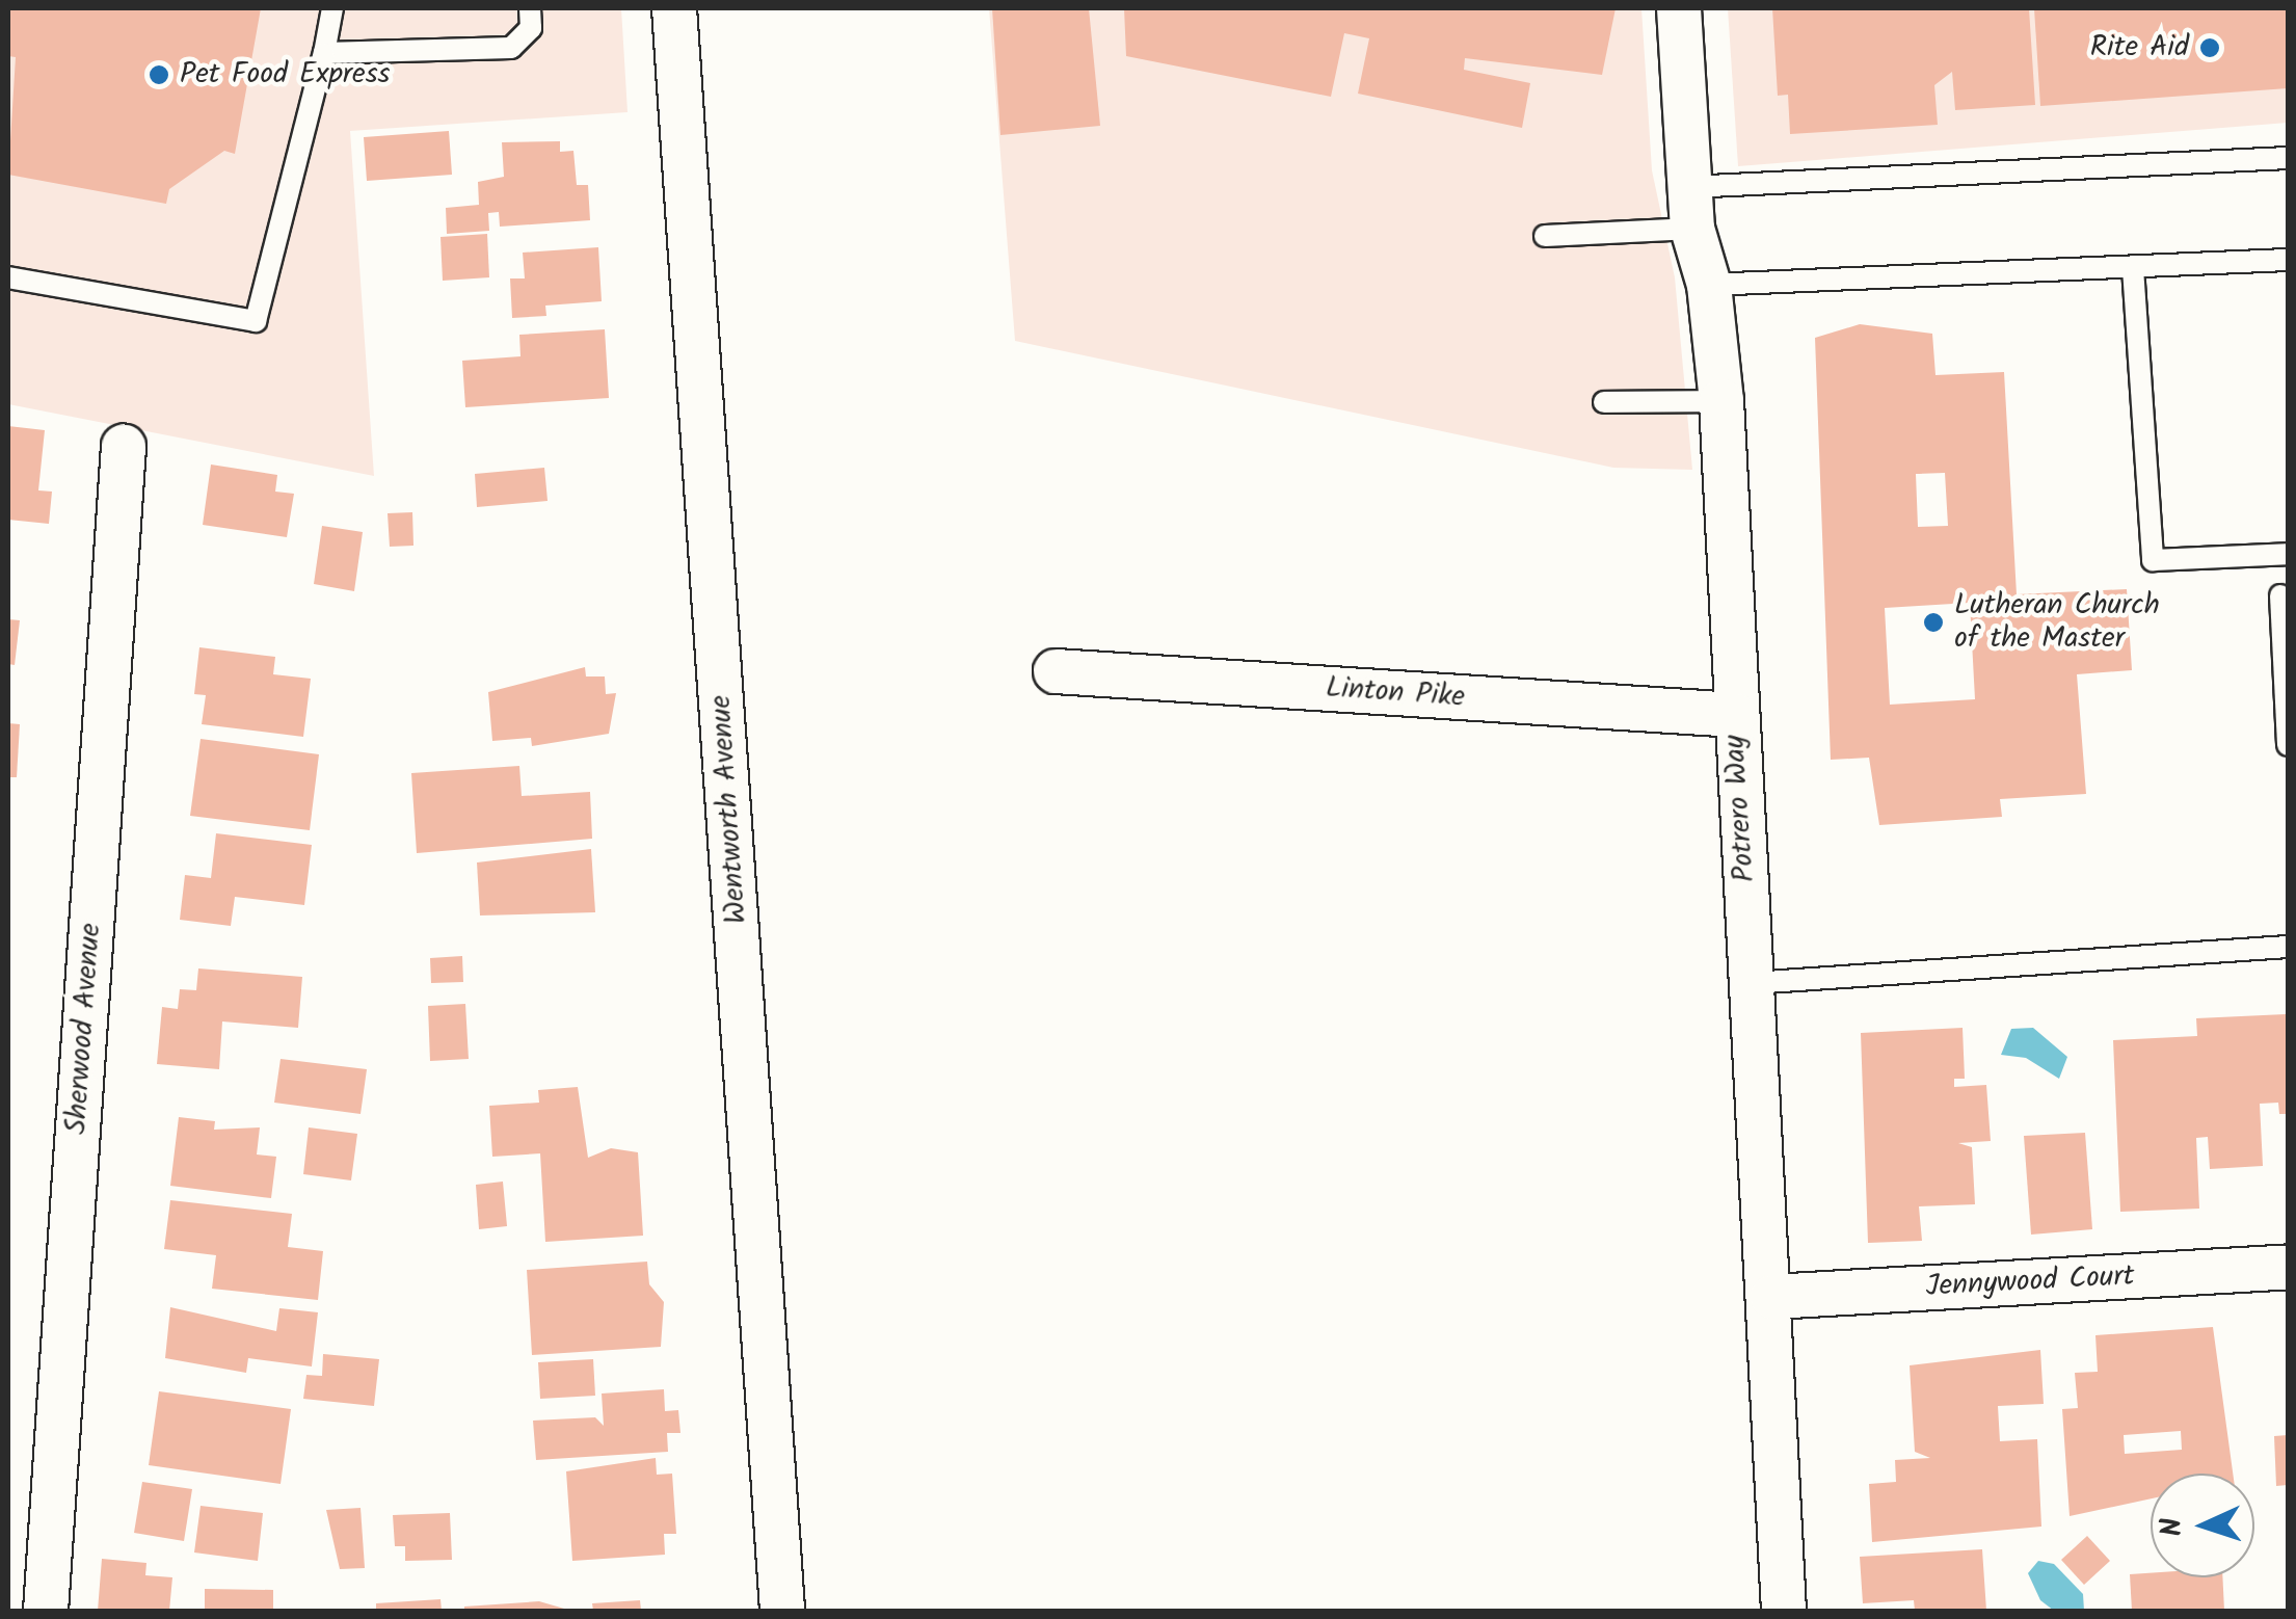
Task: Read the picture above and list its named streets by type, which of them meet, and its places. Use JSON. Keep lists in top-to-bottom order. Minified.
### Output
{"streets":{"street":["Linton Pike","Potrero Way","Wentworth Avenue","Sherwood Avenue","Jennywood Court"]},"crossings":[["Linton Pike","Potrero Way"],["Potrero Way","Jennywood Court"]],"places":["Rite Aid","Pet Food Express","Lutheran Church of the Master"],"north":"left"}
